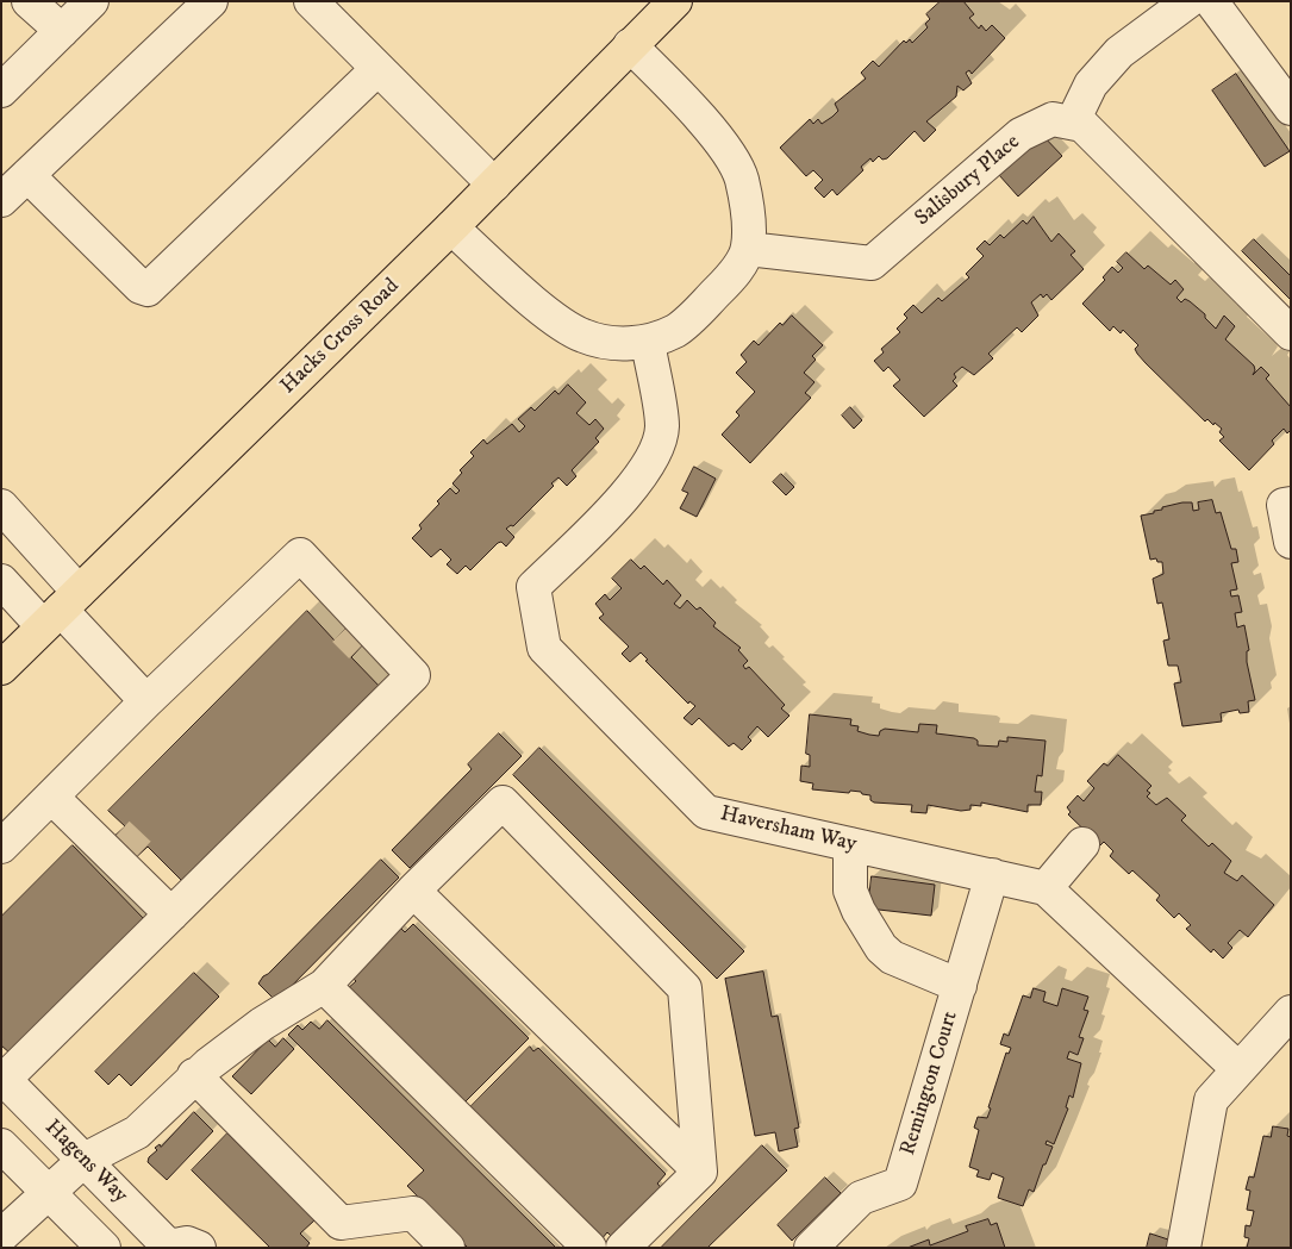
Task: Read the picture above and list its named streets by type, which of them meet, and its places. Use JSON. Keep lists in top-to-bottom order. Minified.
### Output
{"streets":{"main road":["Hacks Cross Road"],"street":["Salisbury Place","Haversham Way","Remington Court","Hagens Way"]},"crossings":[["Haversham Way","Remington Court"]]}
